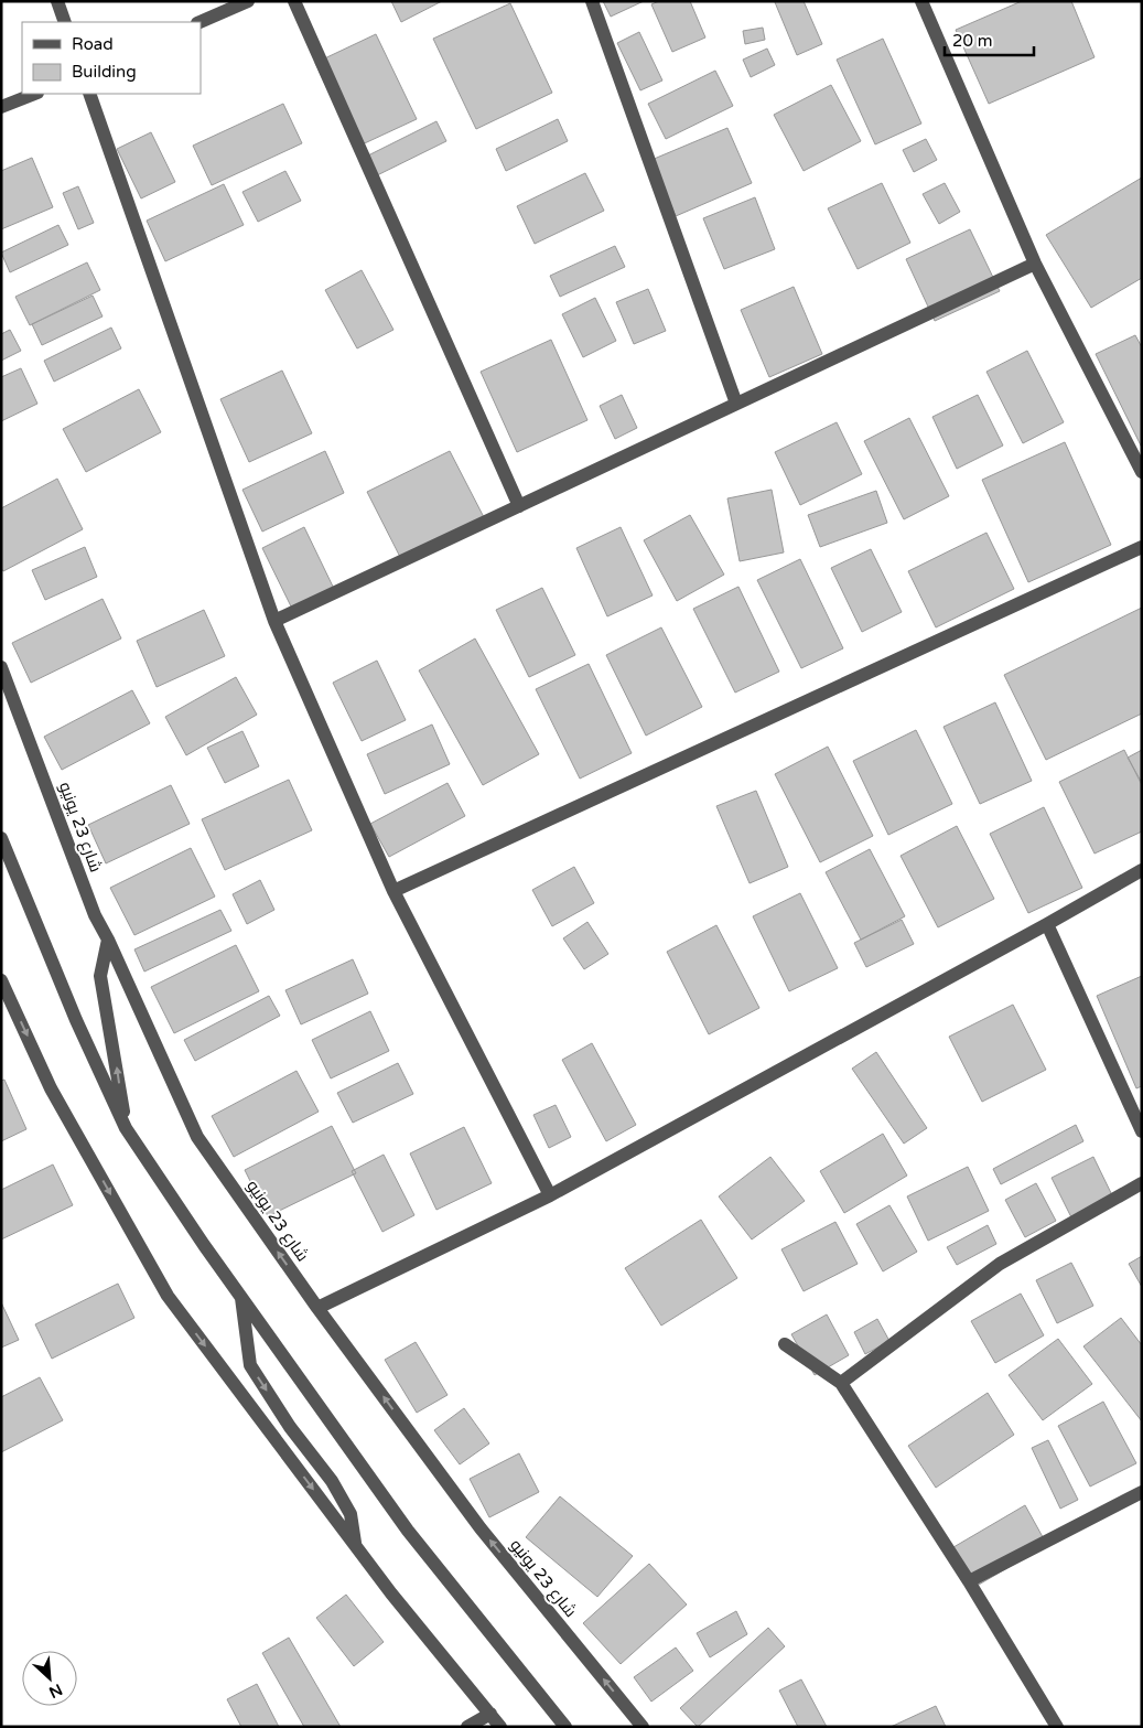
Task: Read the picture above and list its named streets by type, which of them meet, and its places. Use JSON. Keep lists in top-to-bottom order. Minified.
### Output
{"streets":{"street":["شارع 23 يونيو"]},"legend":["Road","Building"],"scale_bar":"20 m","north":"bottom right"}
